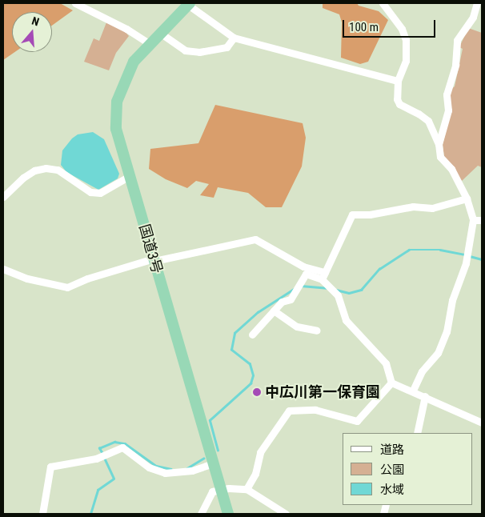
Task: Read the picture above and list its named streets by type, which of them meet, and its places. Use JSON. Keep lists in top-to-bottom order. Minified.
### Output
{"streets":{"highway":["国道3号"]},"places":["中広川第一保育園"],"legend":["道路","公園","水域"],"scale_bar":"100 m","north":"top"}
